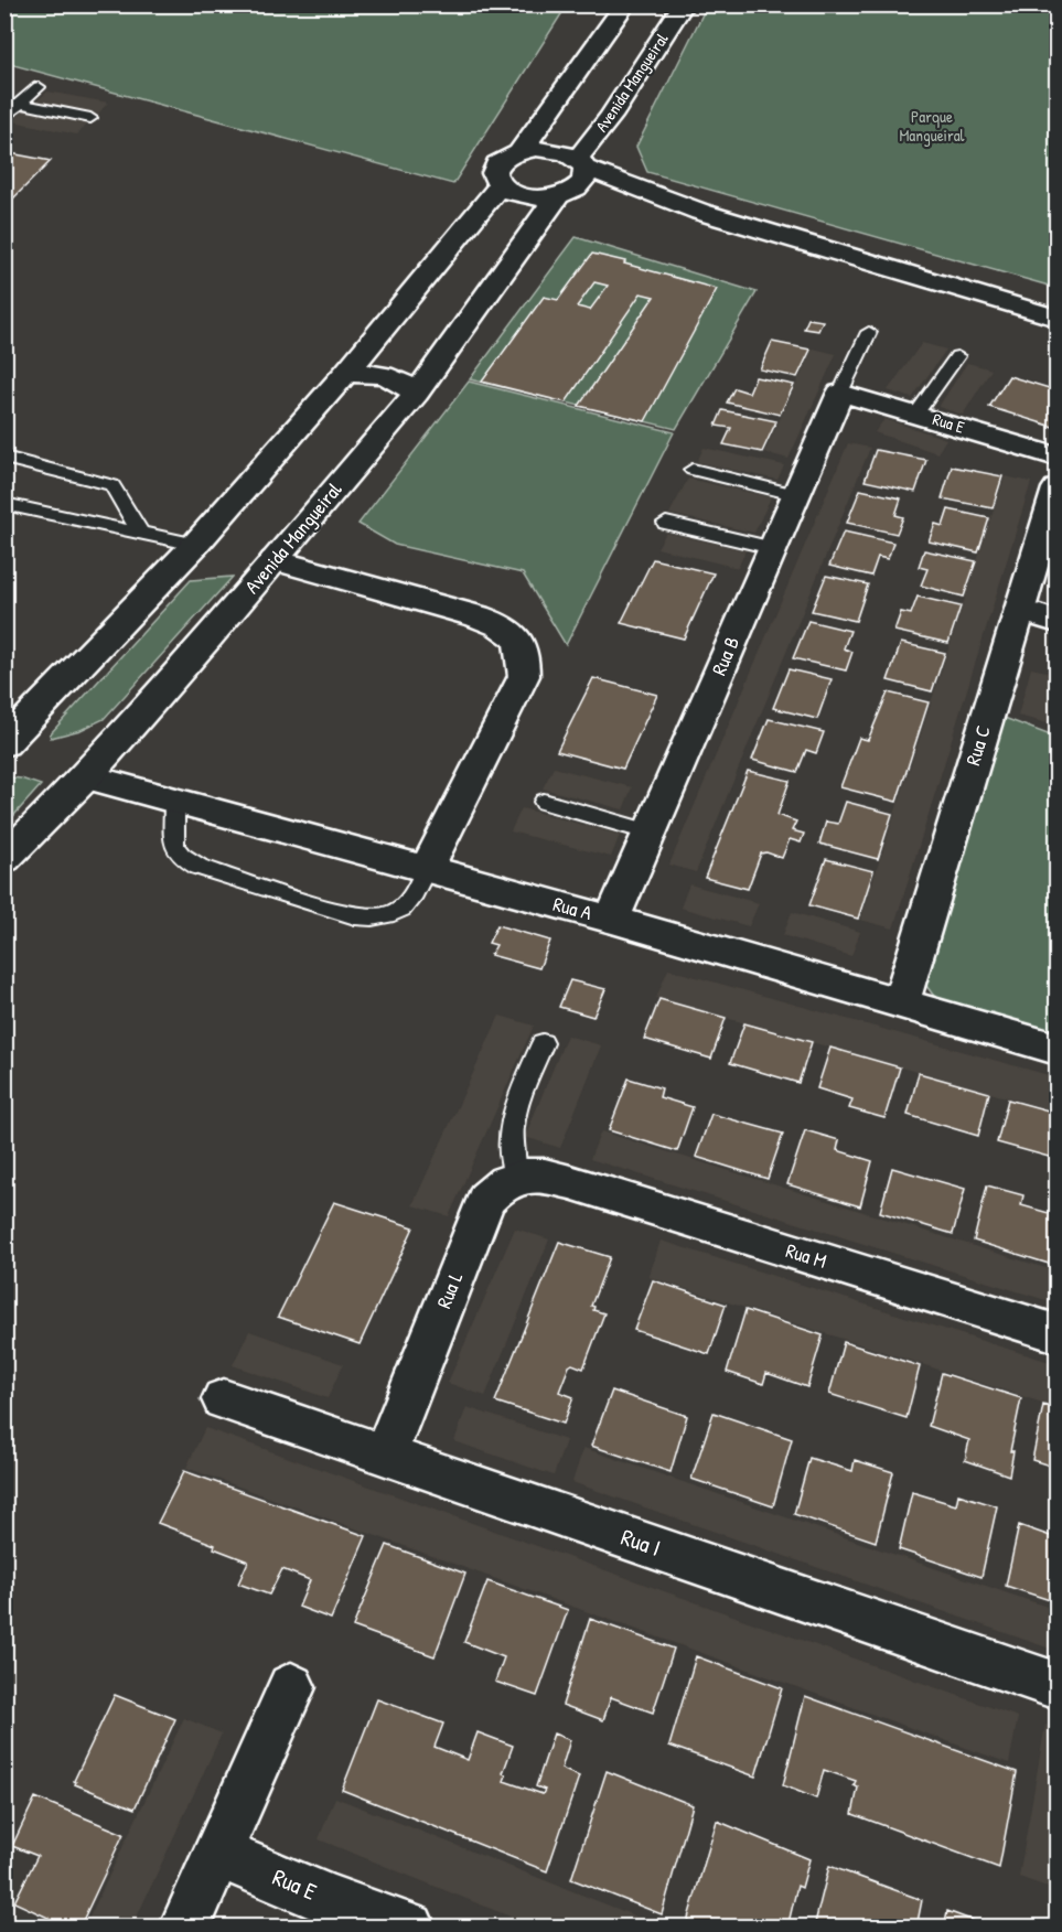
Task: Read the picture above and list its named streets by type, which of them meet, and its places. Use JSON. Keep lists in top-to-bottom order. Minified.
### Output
{"streets":{"street":["Avenida Mangueiral","Rua E","Rua B","Rua C","Rua A","Rua M","Rua L","Rua I"]},"crossings":[["Avenida Mangueiral","Rua A"],["Rua E","Rua B"],["Rua B","Rua A"],["Rua C","Rua A"],["Rua M","Rua L"],["Rua L","Rua I"]],"parks":["Parque Mangueiral"]}
